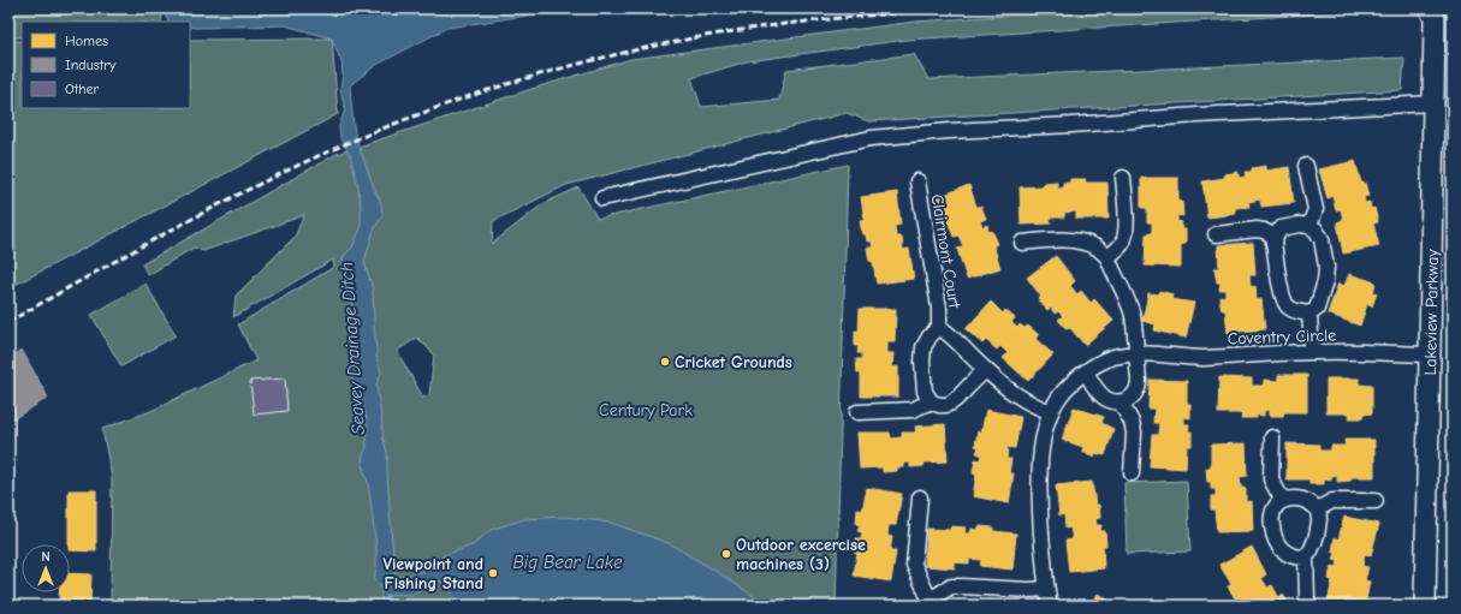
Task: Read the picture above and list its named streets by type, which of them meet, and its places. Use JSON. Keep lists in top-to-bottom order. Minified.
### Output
{"streets":{"street":["Clairmont Court","Lakeview Parkway","Coventry Circle"]},"crossings":[["Clairmont Court","Coventry Circle"],["Lakeview Parkway","Coventry Circle"]],"water":["Seavey Drainage Ditch","Big Bear Lake"],"parks":["Century Park"],"places":["Cricket Grounds","Outdoor excercise machines (3)","Viewpoint and Fishing Stand"],"legend":["Homes","Industry","Other"],"north":"top"}
